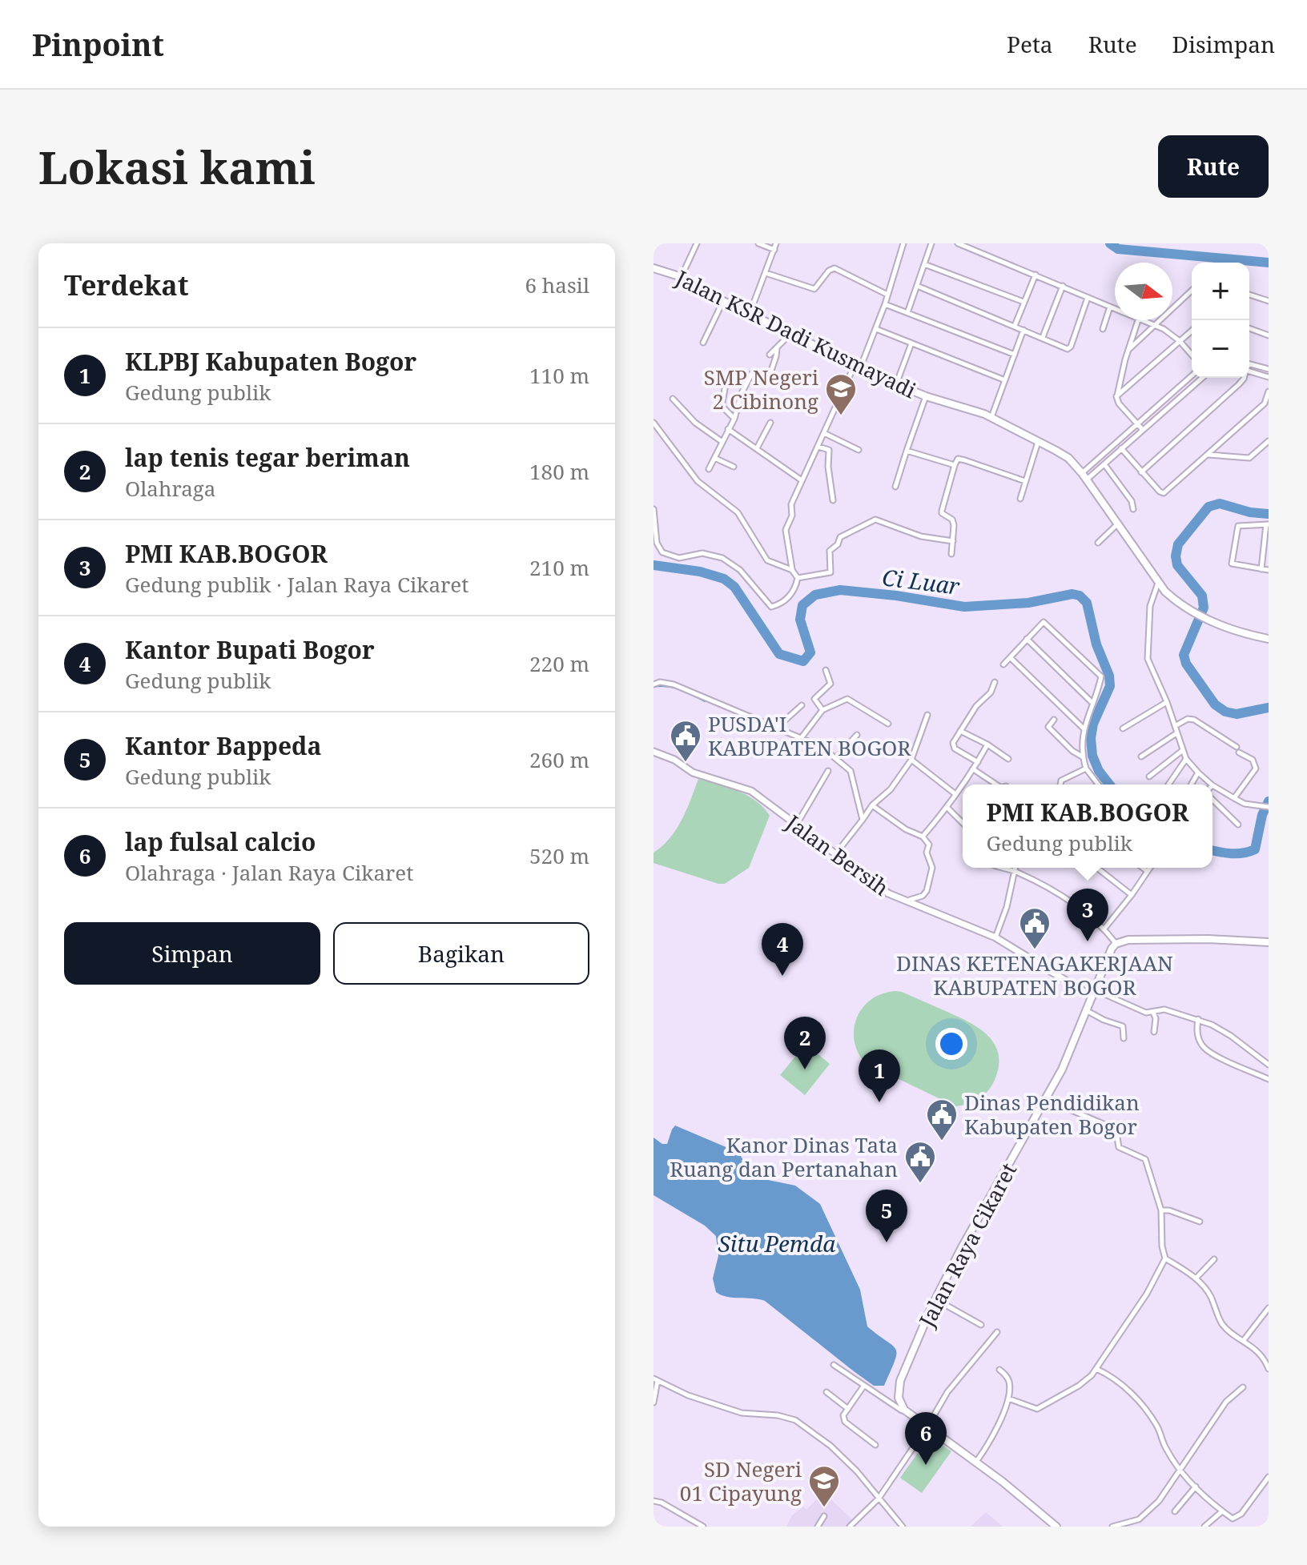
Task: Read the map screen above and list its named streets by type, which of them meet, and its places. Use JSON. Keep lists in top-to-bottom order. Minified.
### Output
{"streets":{"main road":["Jalan KSR Dadi Kusmayadi","Jalan Raya Cikaret"],"street":["Jalan Bersih"]},"crossings":[["Jalan Bersih","Jalan Raya Cikaret"]],"water":["Ci Luar","Situ Pemda"],"places":{"school or university":["SMP Negeri 2 Cibinong","SD Negeri 01 Cipayung"],"public building":["PUSDA'I KABUPATEN BOGOR","DINAS KETENAGAKERJAAN KABUPATEN BOGOR","Dinas Pendidikan Kabupaten Bogor","Kanor Dinas Tata Ruang dan Pertanahan"]},"north":"right","page":{"header":"Pinpoint","nav":["Peta","Rute","Disimpan"],"buttons":["Rute",["Simpan","Bagikan"]],"title":"Lokasi kami","heading":["Terdekat","6 hasil"],"map_buttons":["+","−"],"list":[{"mark":"1","name":"KLPBJ Kabupaten Bogor","note":"Gedung publik","value":"110 m"},{"mark":"2","name":"lap tenis tegar beriman","note":"Olahraga","value":"180 m"},{"mark":"3","name":"PMI KAB.BOGOR","note":"Gedung publik · Jalan Raya Cikaret","value":"210 m"},{"mark":"4","name":"Kantor Bupati Bogor","note":"Gedung publik","value":"220 m"},{"mark":"5","name":"Kantor Bappeda","note":"Gedung publik","value":"260 m"},{"mark":"6","name":"lap fulsal calcio","note":"Olahraga · Jalan Raya Cikaret","value":"520 m"}],"popup":["PMI KAB.BOGOR","Gedung publik"],"pins":["3","4","2","1","5","6"]}}
